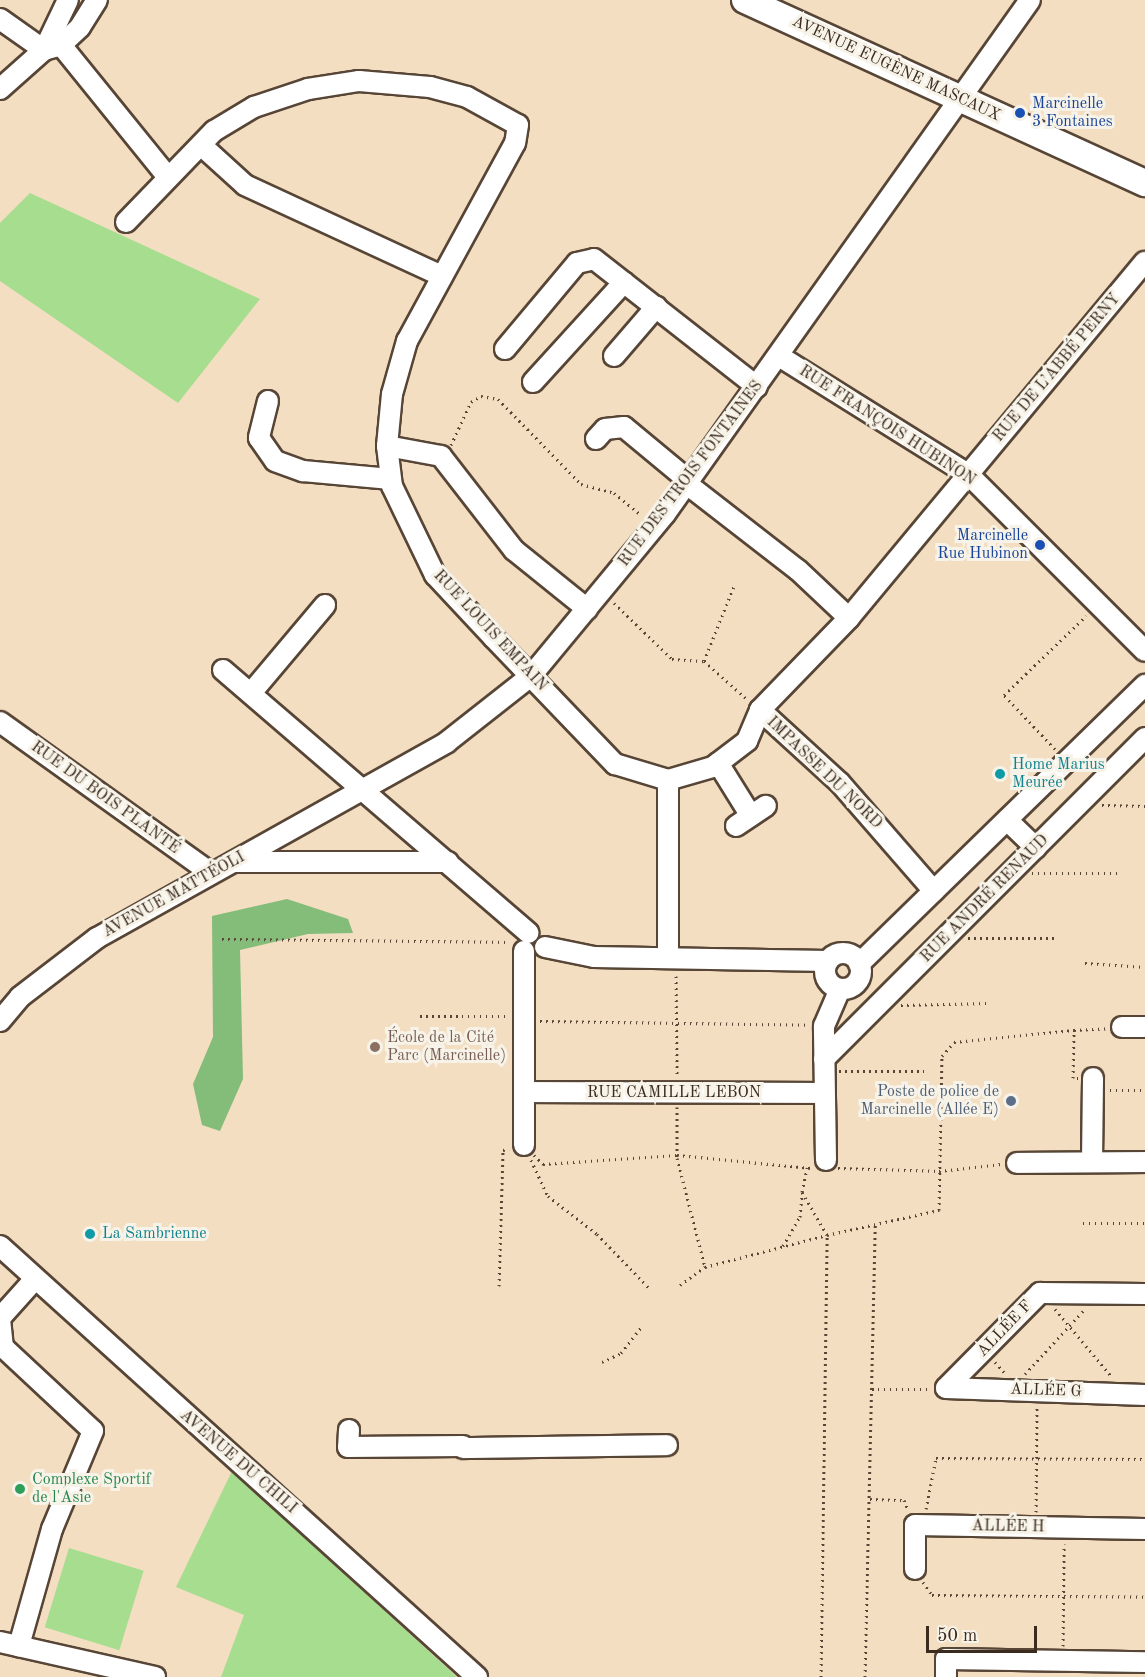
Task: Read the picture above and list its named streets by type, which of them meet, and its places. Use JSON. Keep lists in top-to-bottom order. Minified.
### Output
{"streets":{"main road":["AVENUE EUGÈNE MASCAUX"],"street":["RUE DE L’ABBÉ PERNY","RUE FRANÇOIS HUBINON","RUE DES TROIS FONTAINES","RUE LOUIS EMPAIN","IMPASSE DU NORD","RUE DU BOIS PLANTÉ","AVENUE MATTÉOLI","RUE ANDRÉ RENAUD","RUE CAMILLE LEBON","ALLÉE F","ALLÉE G","AVENUE DU CHILI","ALLÉE H"]},"crossings":[["AVENUE EUGÈNE MASCAUX","RUE DES TROIS FONTAINES"],["RUE DE L’ABBÉ PERNY","RUE FRANÇOIS HUBINON"],["RUE FRANÇOIS HUBINON","RUE DES TROIS FONTAINES"],["RUE DES TROIS FONTAINES","RUE LOUIS EMPAIN"],["RUE DES TROIS FONTAINES","AVENUE MATTÉOLI"],["RUE DU BOIS PLANTÉ","AVENUE MATTÉOLI"],["ALLÉE F","ALLÉE G"]],"places":["Marcinelle 3 Fontaines","Marcinelle Rue Hubinon","Home Marius Meurée","École de la Cité Parc (Marcinelle)","Poste de police de Marcinelle (Allée E)","La Sambrienne","Complexe Sportif de l'Asie"],"scale_bar":"50 m"}
